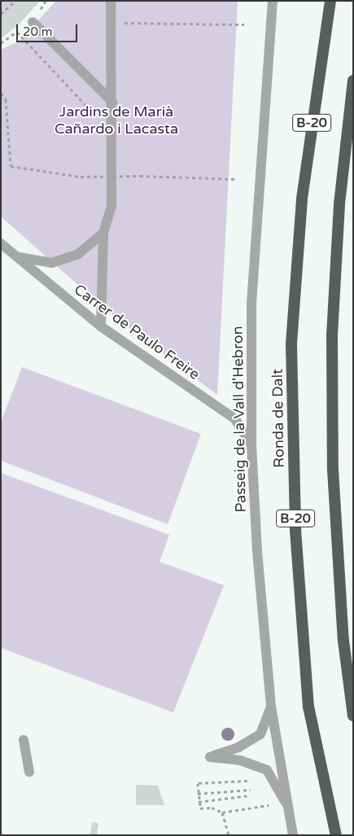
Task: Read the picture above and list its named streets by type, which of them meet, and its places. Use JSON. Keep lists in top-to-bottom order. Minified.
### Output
{"streets":{"highway":["B-20","Ronda de Dalt"],"street":["Carrer de Paulo Freire","Passeig de la Vall d'Hebron"]},"crossings":[["Carrer de Paulo Freire","Passeig de la Vall d'Hebron"]],"parks":["Jardins de Marià Cañardo i Lacasta"],"scale_bar":"20 m"}
